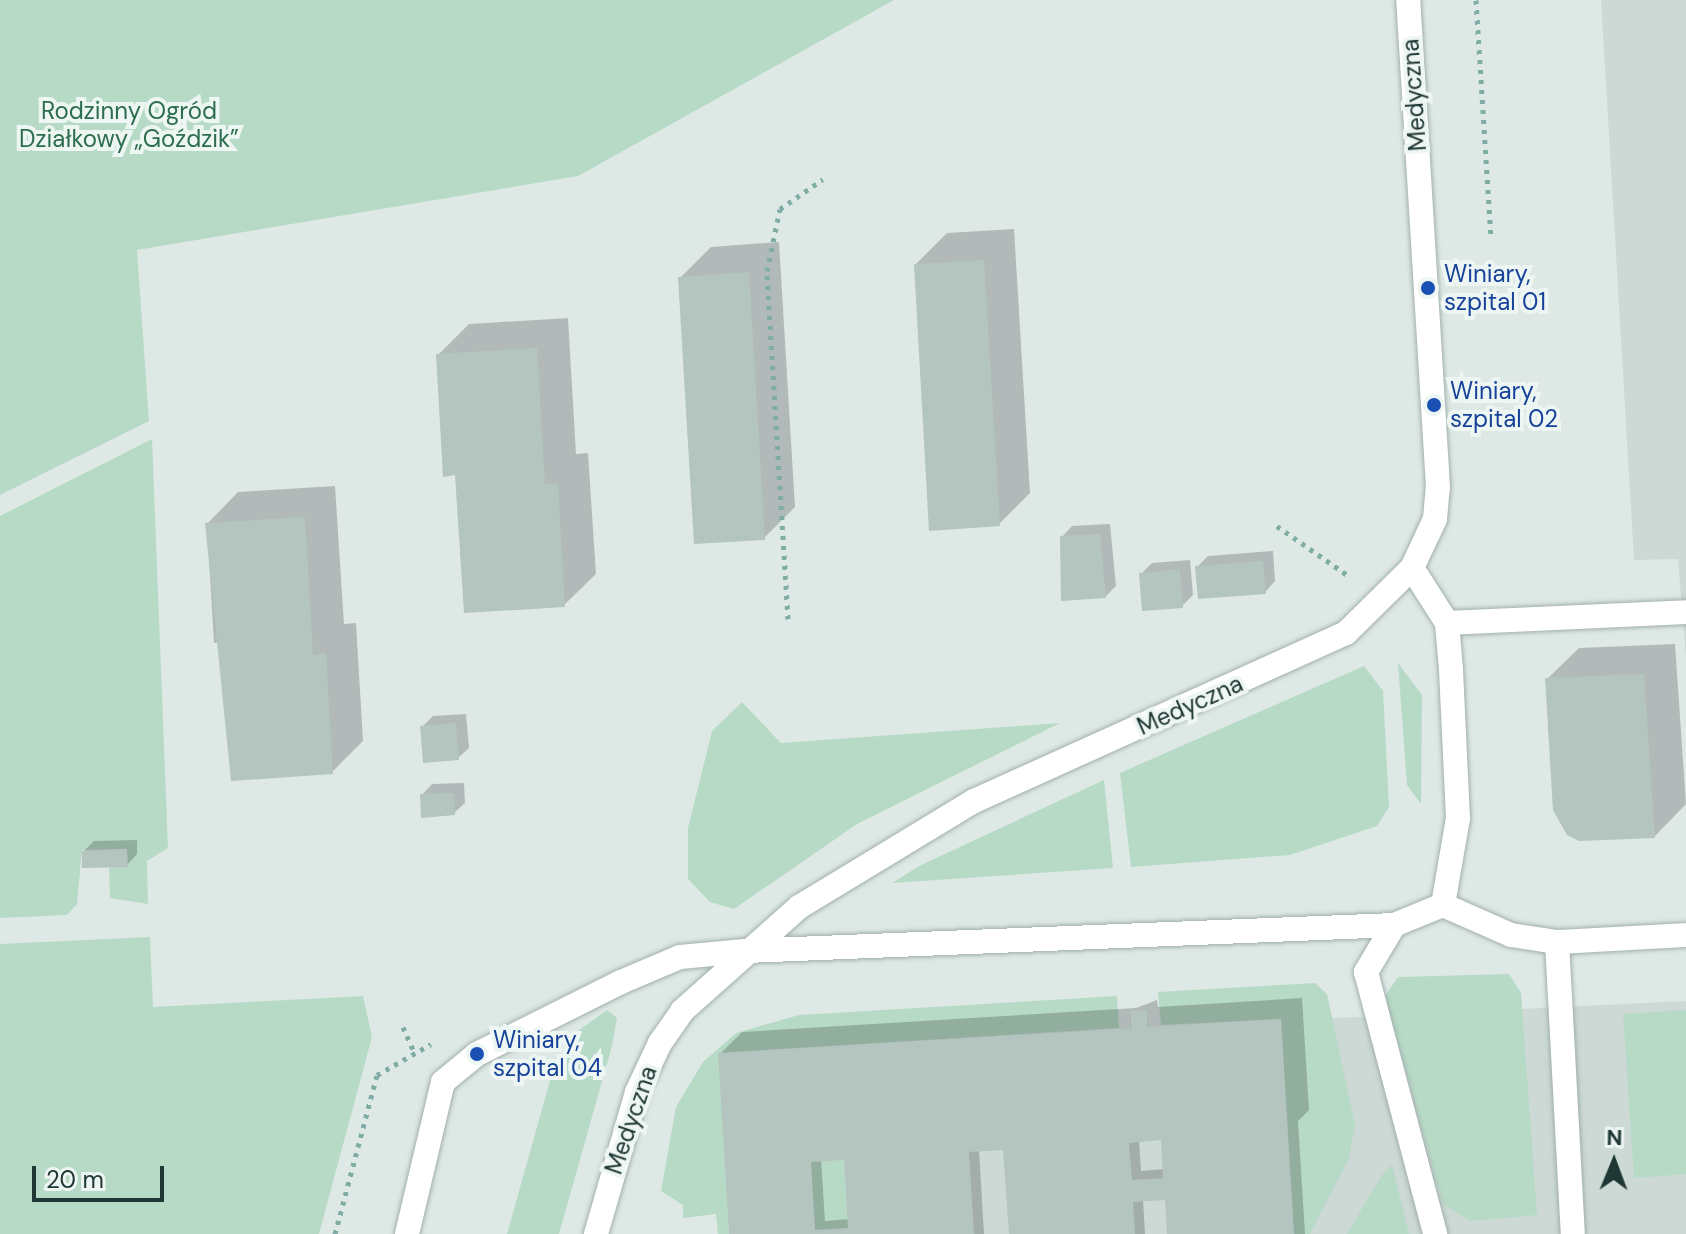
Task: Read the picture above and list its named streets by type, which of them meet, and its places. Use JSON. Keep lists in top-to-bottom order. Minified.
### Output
{"streets":{"street":["Medyczna"]},"parks":["Rodzinny Ogród Działkowy „Goździk”"],"places":["Winiary, szpital 01","Winiary, szpital 02","Winiary, szpital 04"],"scale_bar":"20 m","north":"top"}
